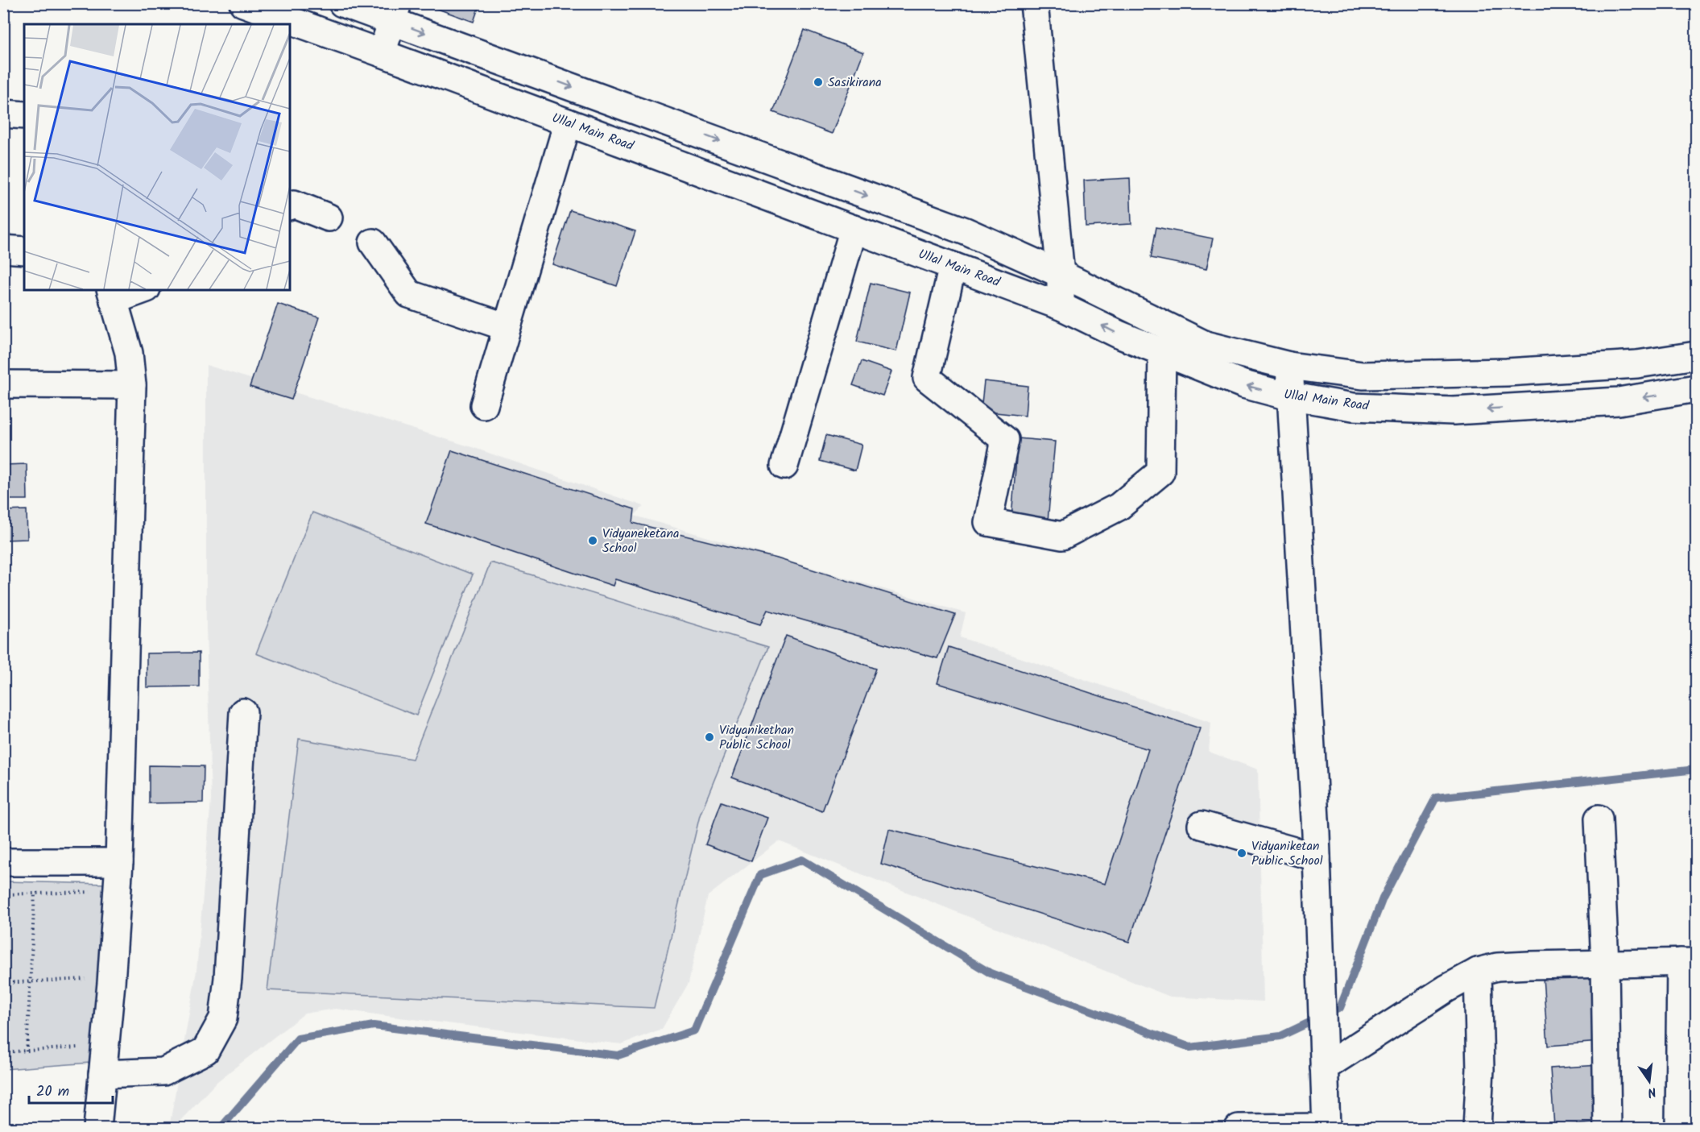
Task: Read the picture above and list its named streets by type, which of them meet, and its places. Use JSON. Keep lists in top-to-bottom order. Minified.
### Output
{"streets":{"street":["Ullal Main Road"]},"places":["Sasikirana","Vidyaneketana School","Vidyanikethan Public School","Vidyaniketan Public School"],"scale_bar":"20 m","north":"bottom"}
